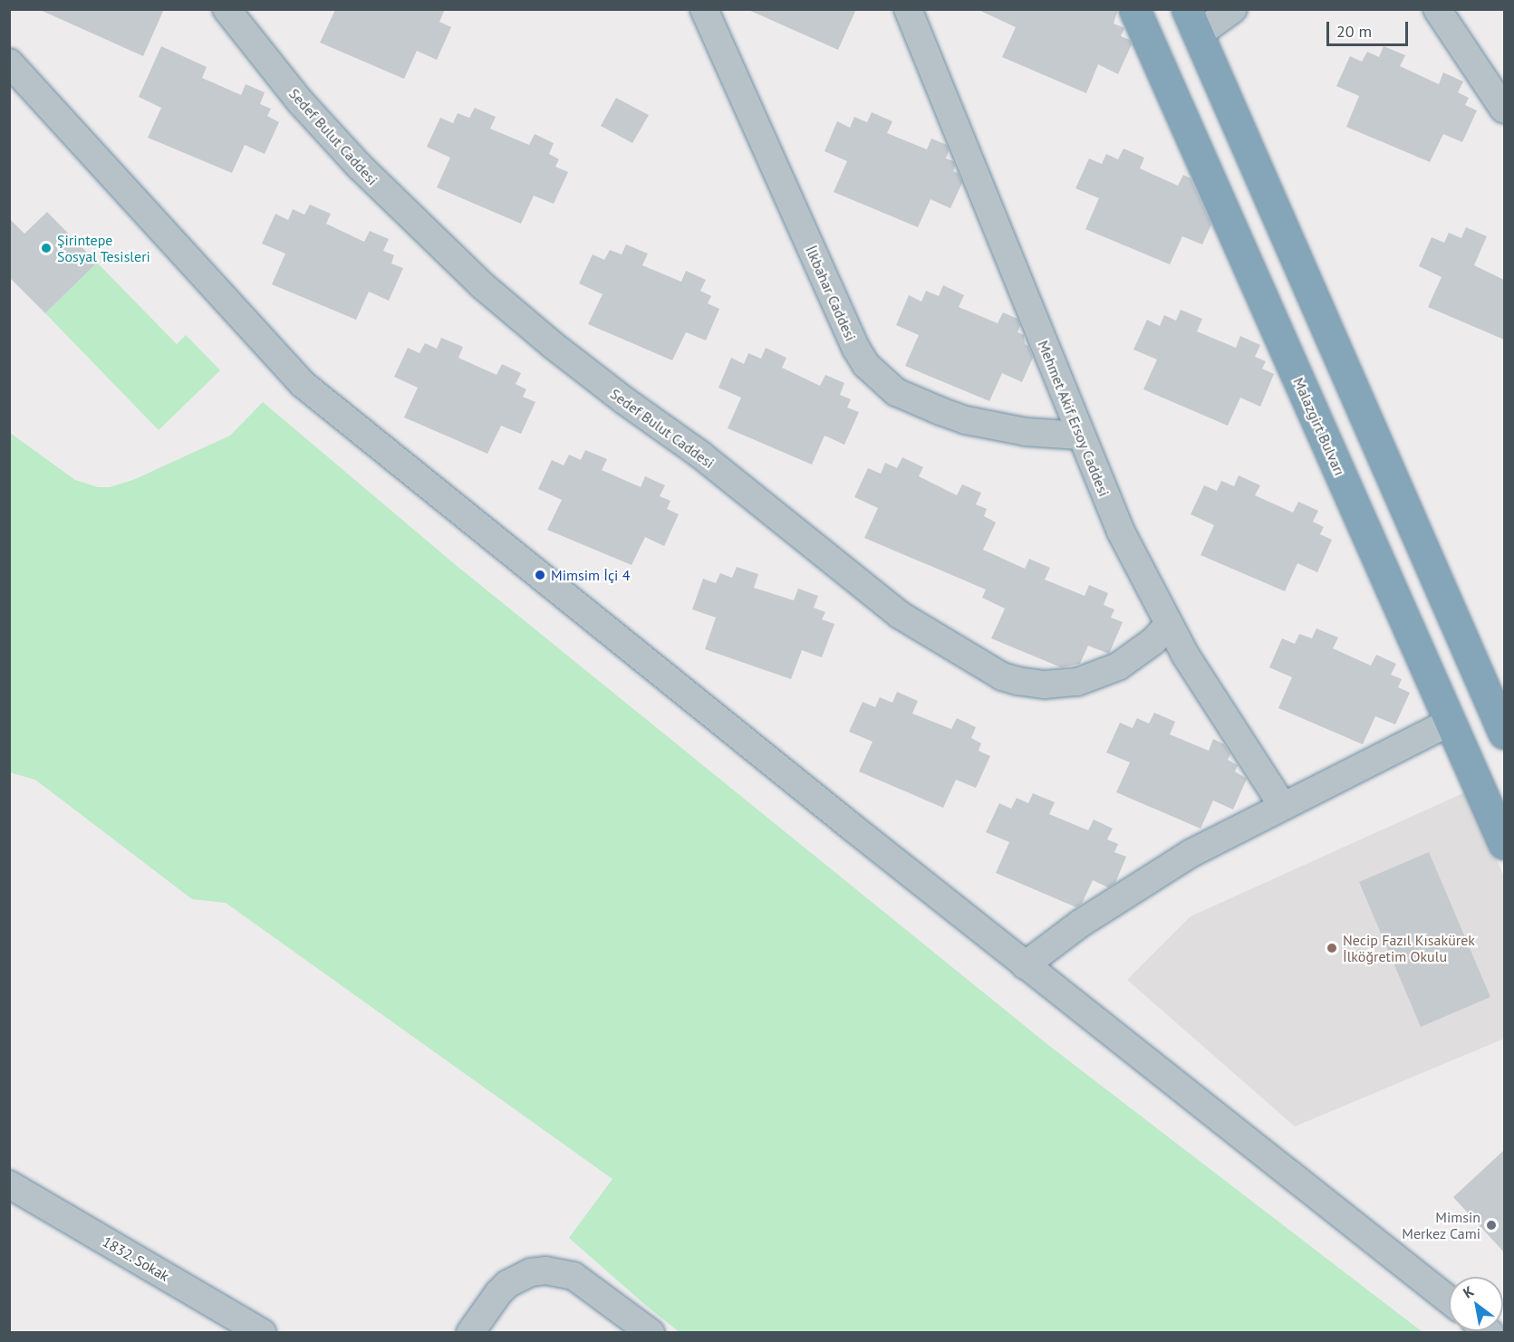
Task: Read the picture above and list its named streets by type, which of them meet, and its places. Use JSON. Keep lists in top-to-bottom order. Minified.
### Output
{"streets":{"highway":["Malazgirt Bulvarı"],"street":["Sedef Bulut Caddesi","İlkbahar Caddesi","Mehmet Akif Ersoy Caddesi","1832. Sokak"]},"crossings":[["Sedef Bulut Caddesi","Mehmet Akif Ersoy Caddesi"],["İlkbahar Caddesi","Mehmet Akif Ersoy Caddesi"]],"places":["Şirintepe Sosyal Tesisleri","Mimsim İçi 4","Necip Fazıl Kısakürek İlköğretim Okulu","Mimsin Merkez Cami"],"scale_bar":"20 m","north":"top left"}
